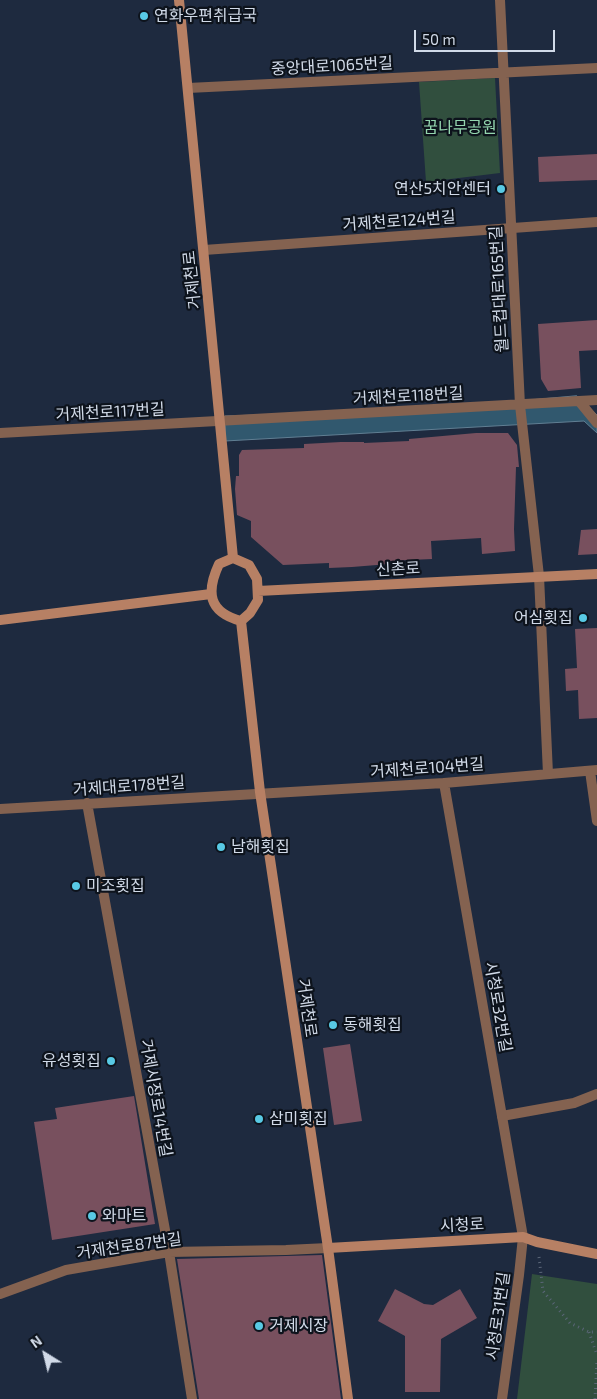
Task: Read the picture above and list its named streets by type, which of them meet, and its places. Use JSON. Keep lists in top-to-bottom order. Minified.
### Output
{"streets":{"main road":["거제천로","신촌로","시청로"],"street":["중앙대로1065번길","거제천로124번길","월드컵대로165번길","거제천로118번길","거제천로117번길","거제천로104번길","거제대로178번길","시청로32번길","거제시장로14번길","거제천로87번길","시청로31번길"]},"crossings":[["중앙대로1065번길","거제천로"],["중앙대로1065번길","월드컵대로165번길"],["거제천로124번길","거제천로"],["거제천로124번길","월드컵대로165번길"],["거제천로","거제천로118번길"],["거제천로","거제천로117번길"],["거제천로","신촌로"],["거제천로","거제천로104번길"],["거제천로","거제대로178번길"],["거제천로","시청로"],["거제천로","거제천로87번길"],["월드컵대로165번길","거제천로118번길"],["월드컵대로165번길","신촌로"],["거제천로118번길","거제천로117번길"],["거제천로104번길","거제대로178번길"],["거제천로104번길","시청로32번길"],["거제대로178번길","거제시장로14번길"],["시청로32번길","시청로"],["시청로32번길","시청로31번길"],["거제시장로14번길","거제천로87번길"],["시청로","거제천로87번길"],["시청로","시청로31번길"]],"parks":["꿈나무공원"],"places":["연화우편취급국","연산5치안센터","어심횟집","남해횟집","미조횟집","동해횟집","유성횟집","삼미횟집","와마트","거제시장"],"scale_bar":"50 m","north":"top left"}
